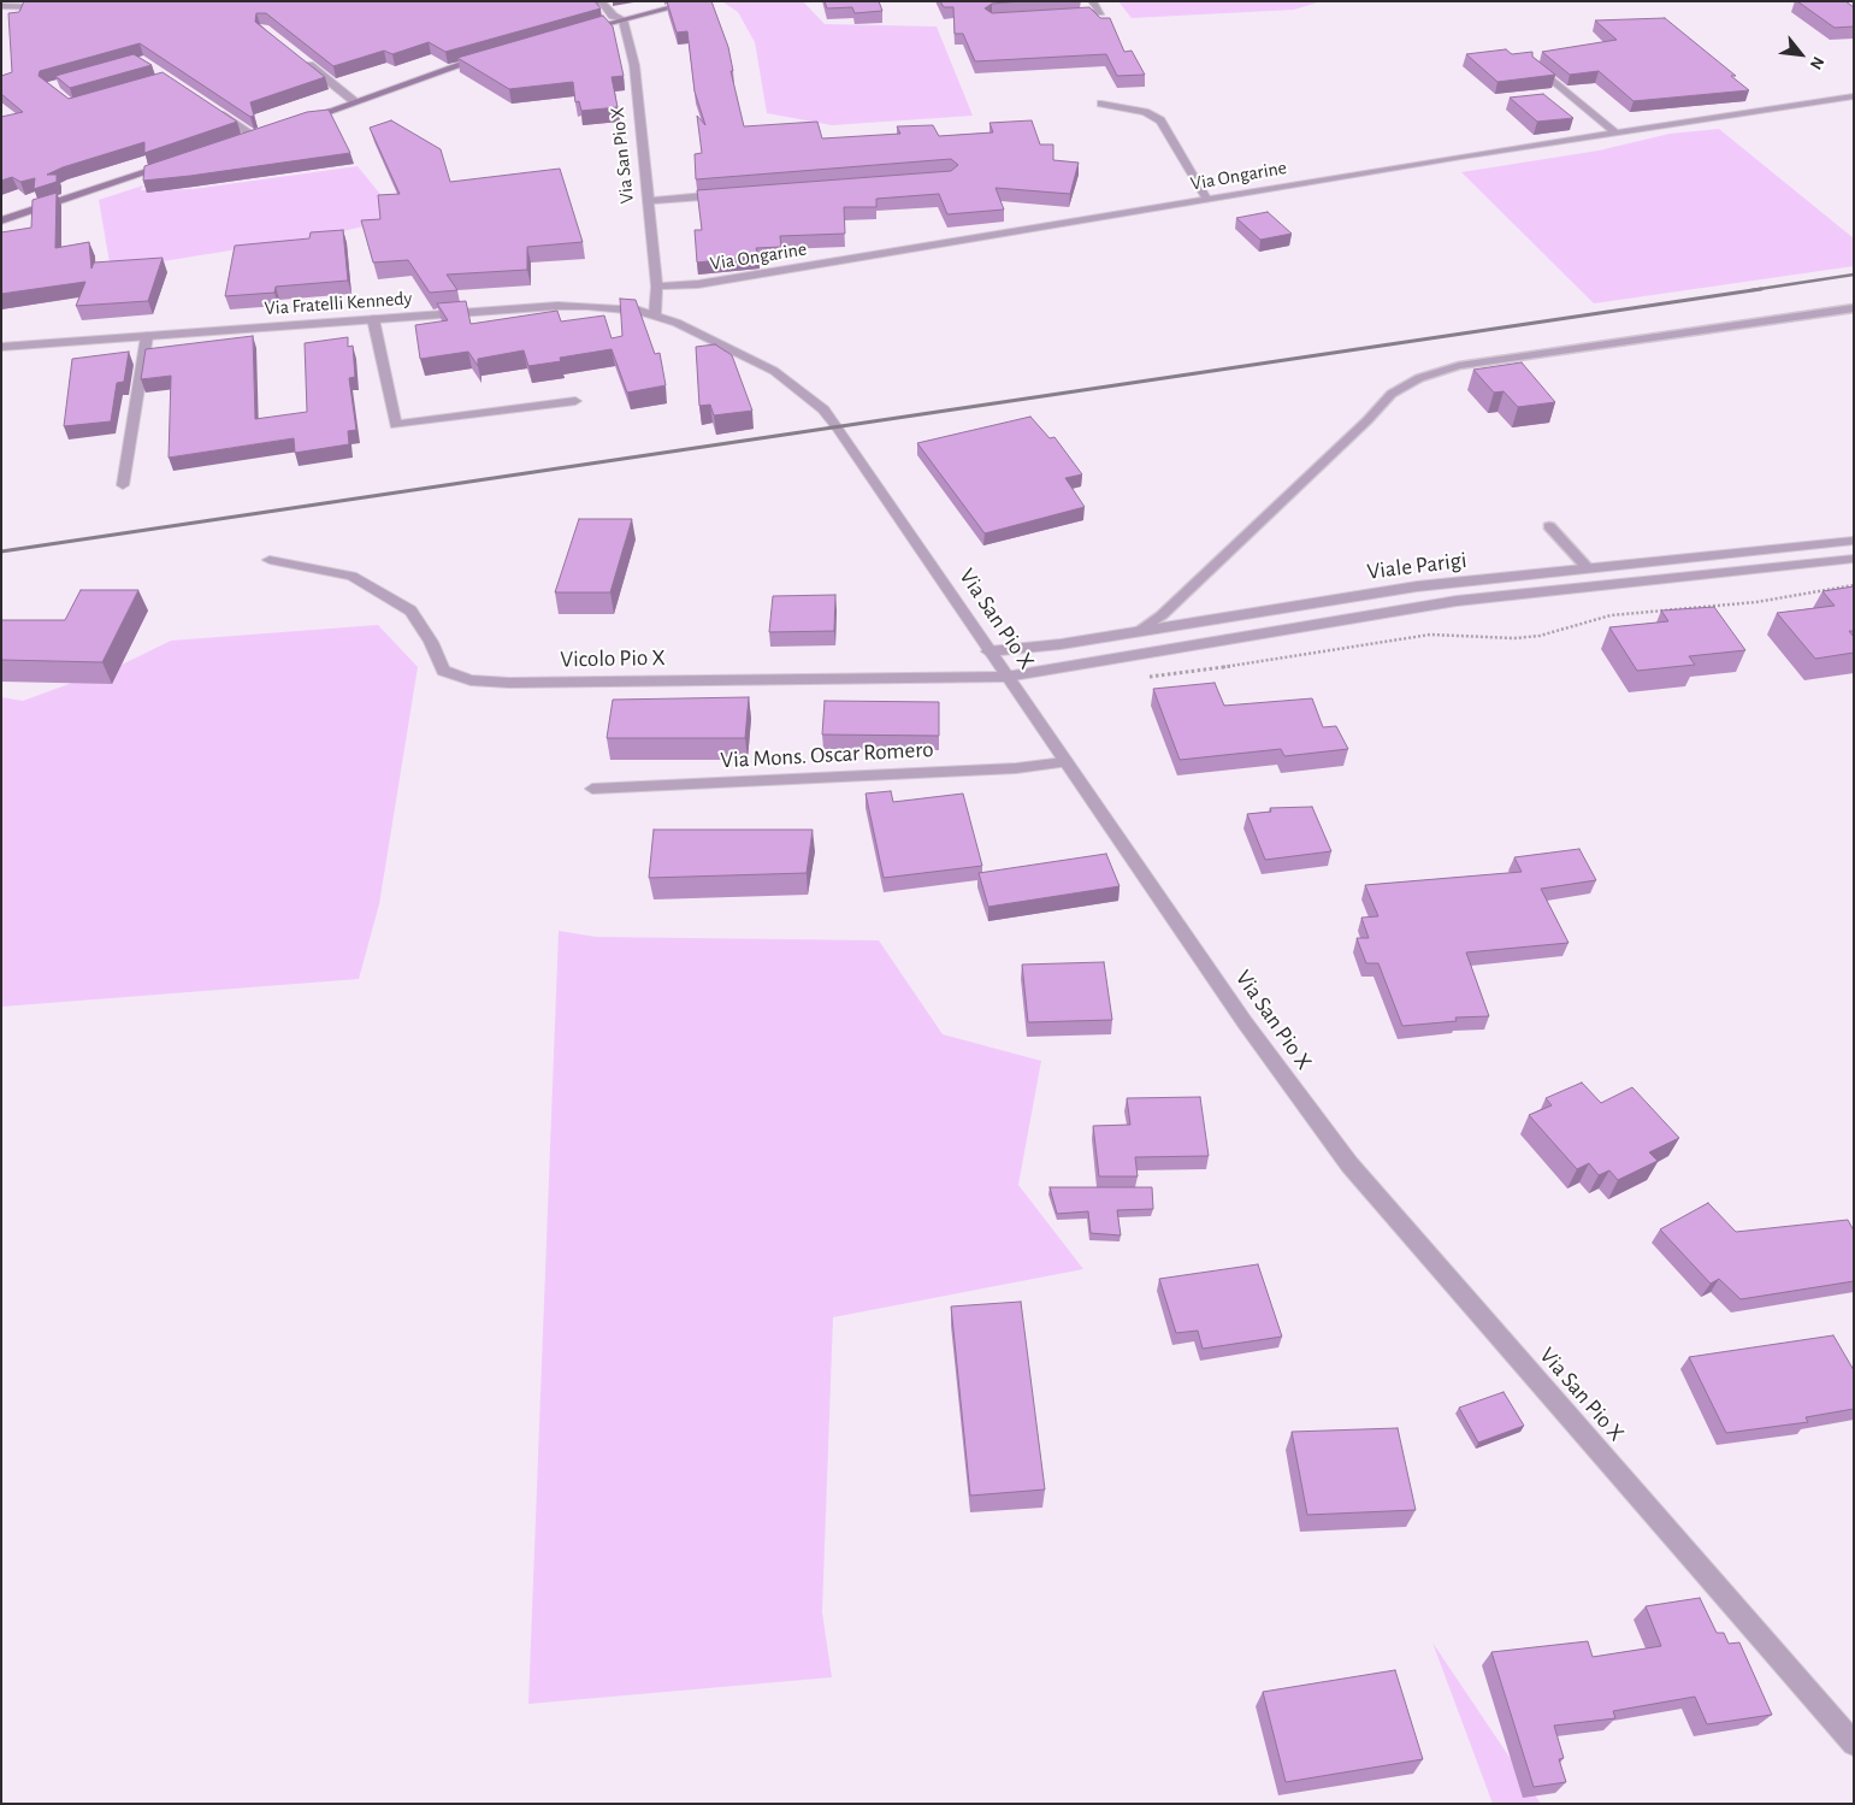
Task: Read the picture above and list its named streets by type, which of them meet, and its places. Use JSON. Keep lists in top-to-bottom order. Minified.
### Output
{"streets":{"street":["Via San Pio X","Via Ongarine","Via Fratelli Kennedy","Viale Parigi","Vicolo Pio X","Via Mons. Oscar Romero"]},"crossings":[["Via San Pio X","Via Ongarine"],["Via San Pio X","Via Fratelli Kennedy"],["Via San Pio X","Viale Parigi"],["Via San Pio X","Vicolo Pio X"],["Via San Pio X","Via Mons. Oscar Romero"],["Viale Parigi","Vicolo Pio X"]],"north":"bottom right"}
